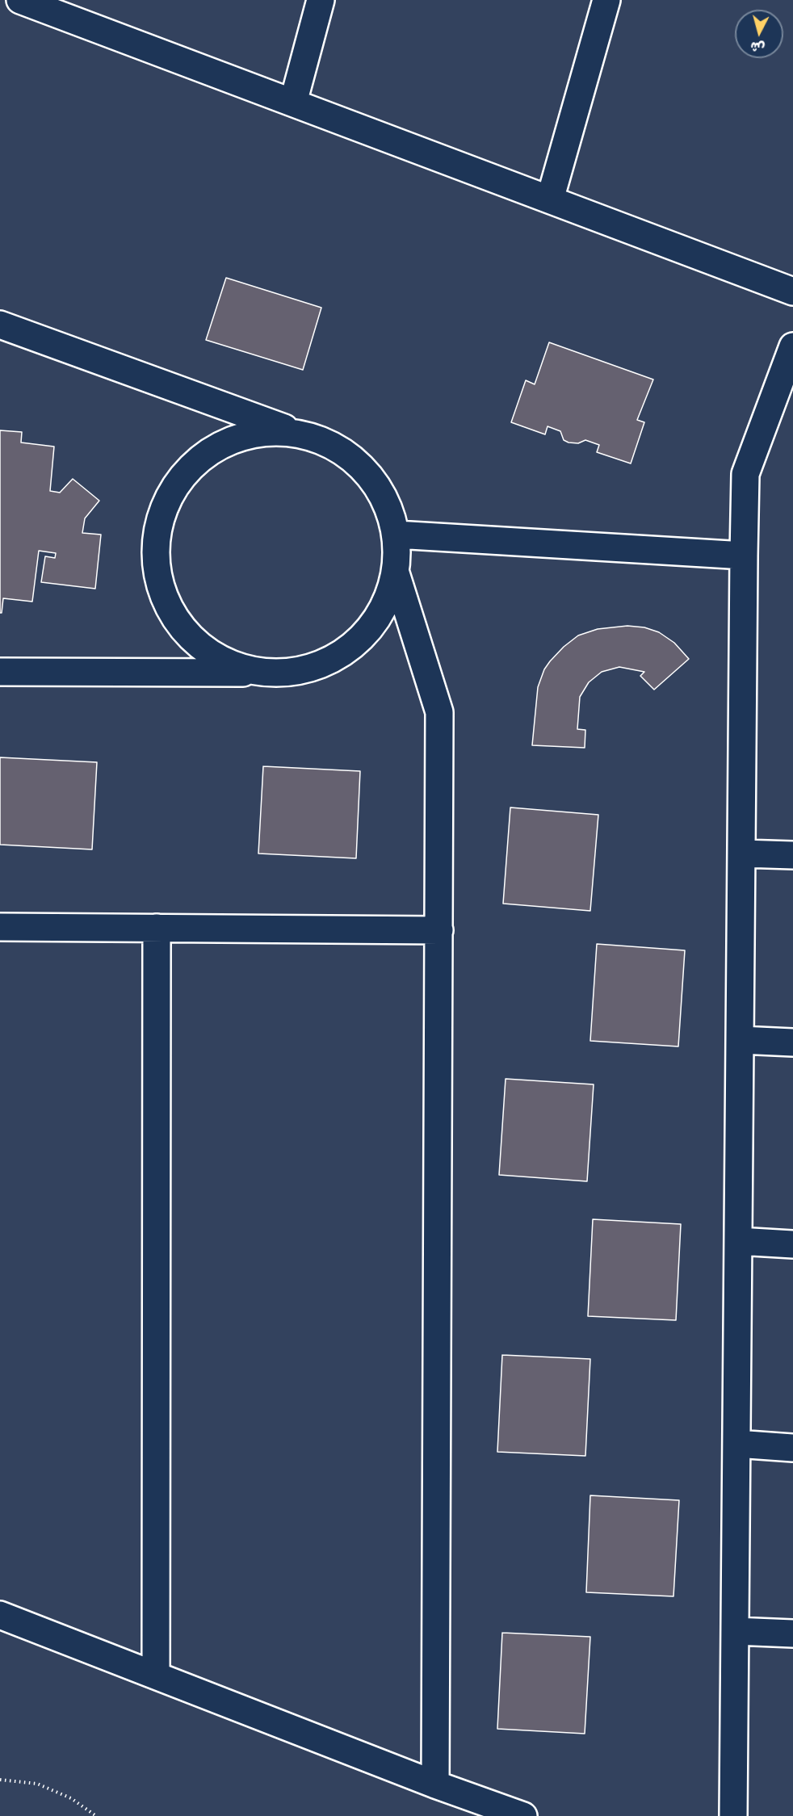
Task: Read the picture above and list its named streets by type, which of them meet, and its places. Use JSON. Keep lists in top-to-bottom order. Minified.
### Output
{"north":"bottom"}
